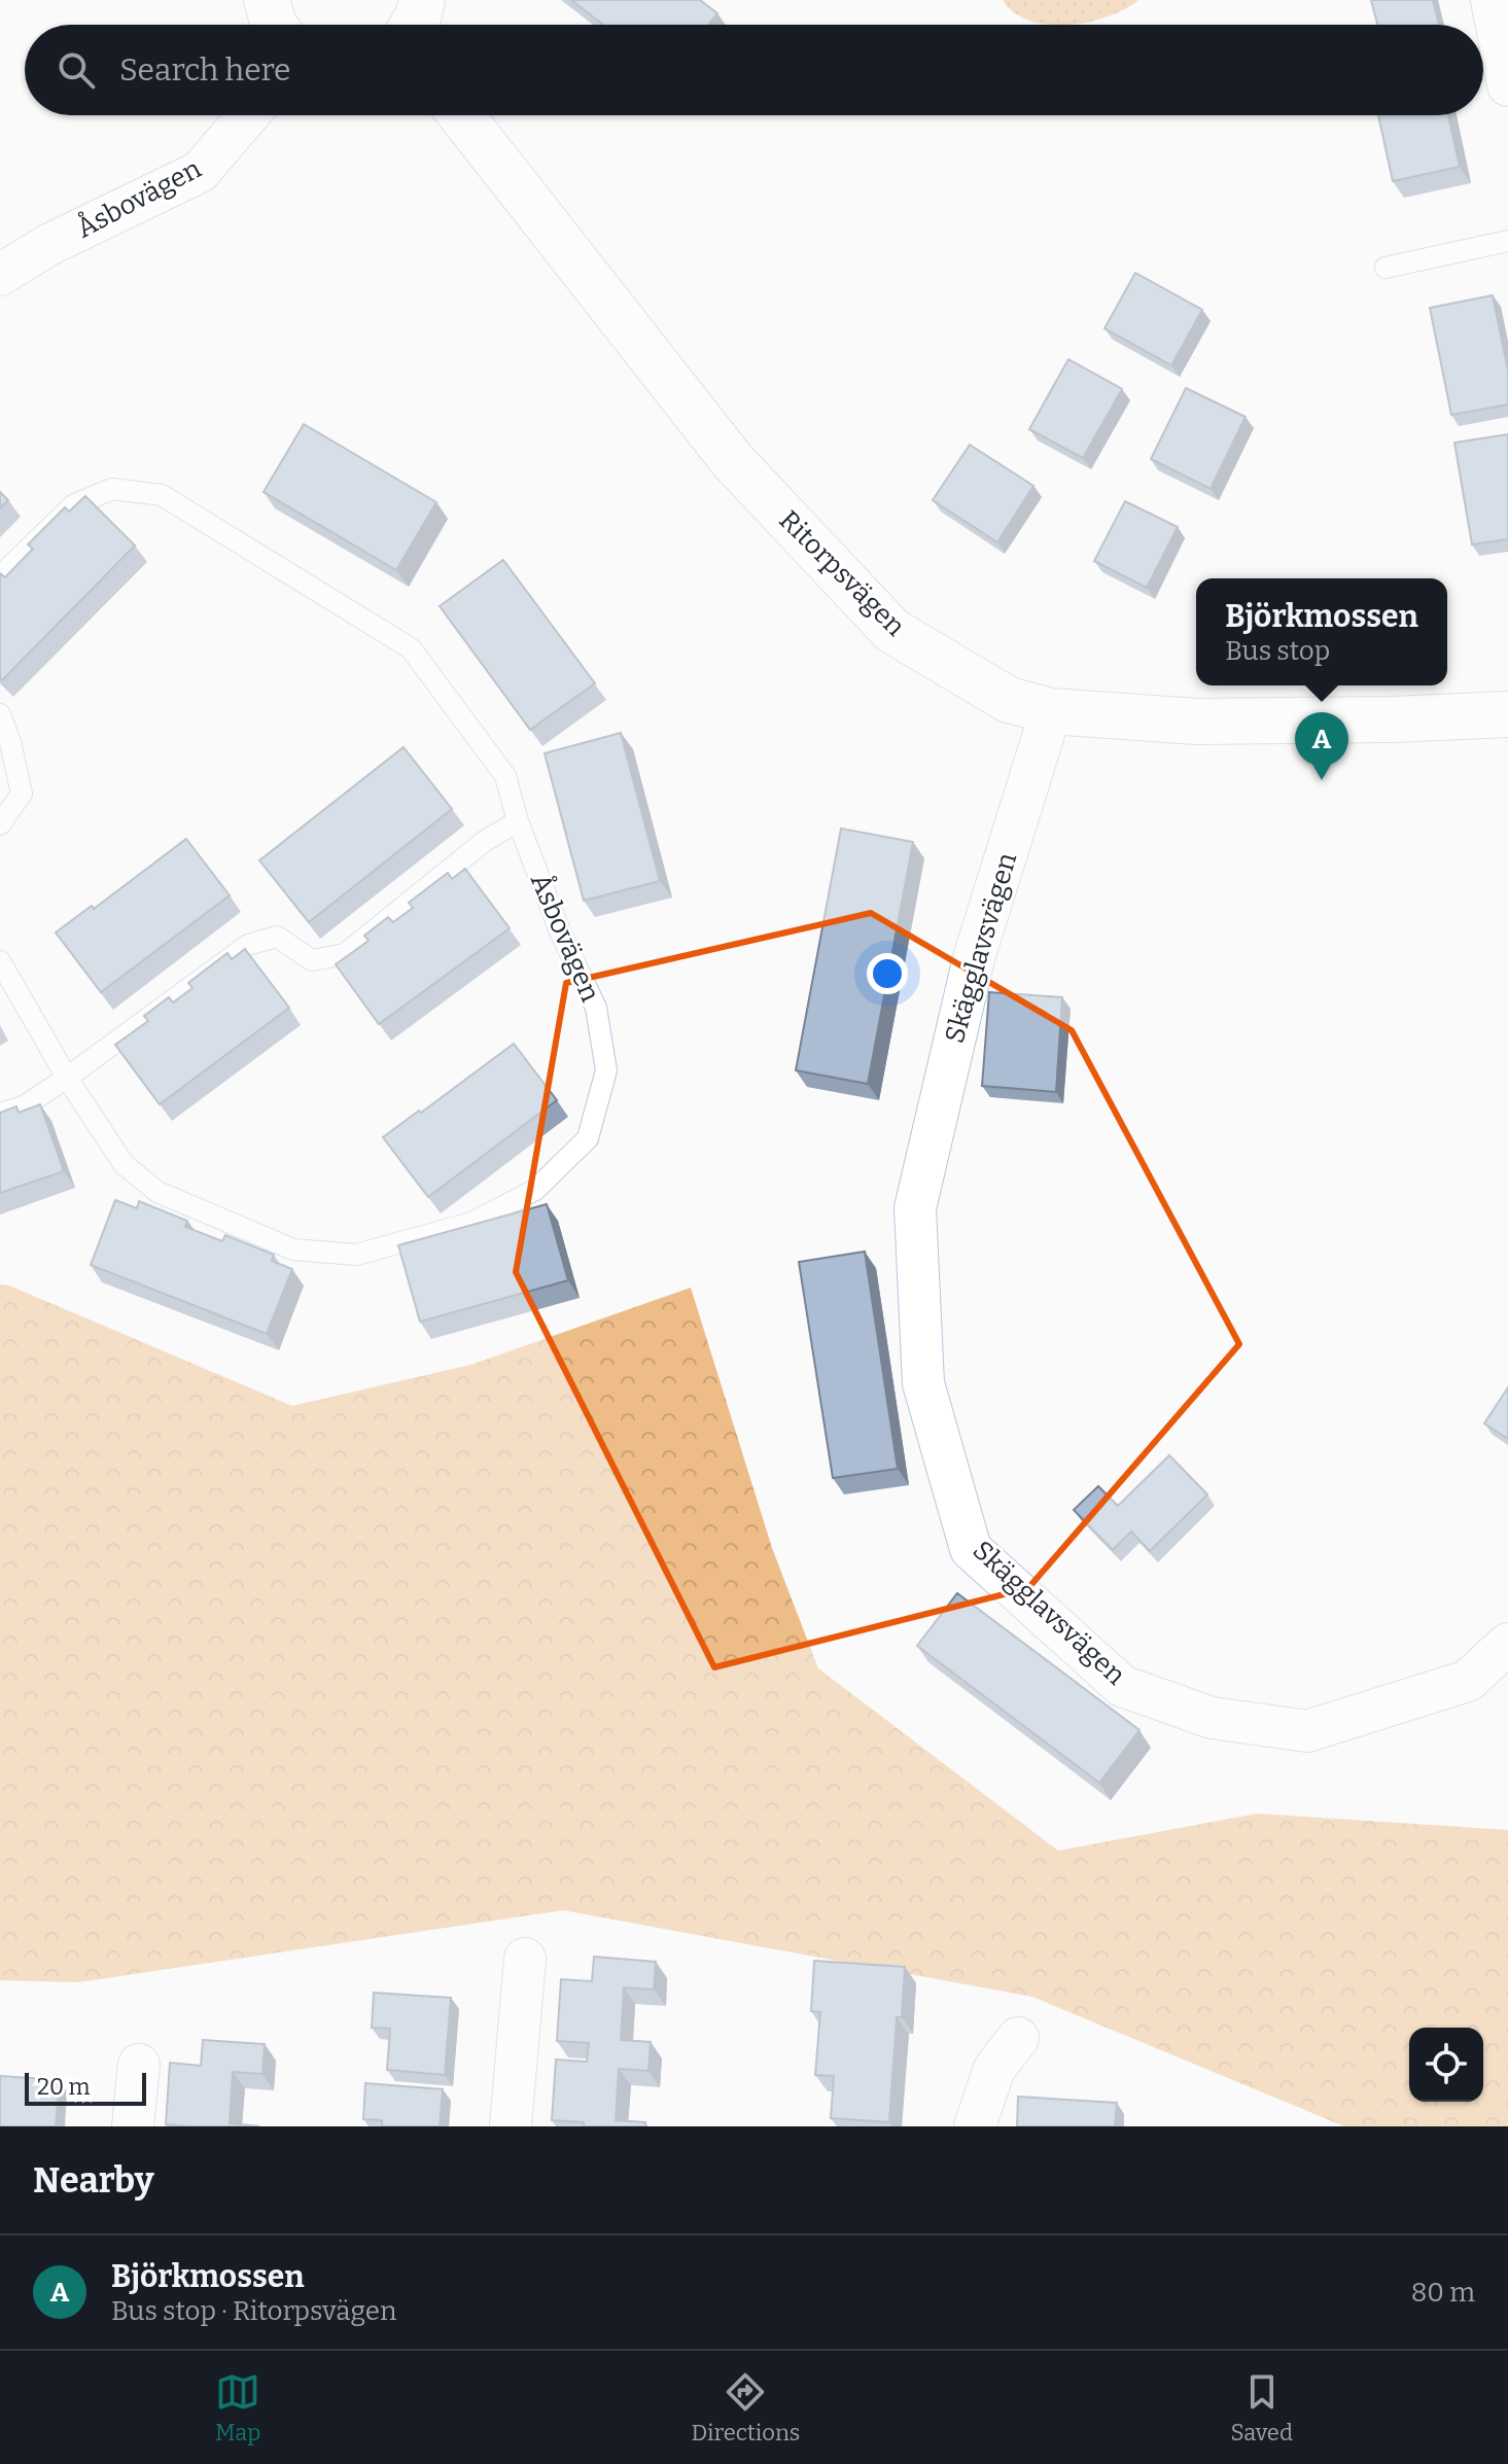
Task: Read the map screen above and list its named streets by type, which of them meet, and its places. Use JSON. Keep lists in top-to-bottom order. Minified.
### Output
{"streets":{"street":["Åsbovägen","Ritorpsvägen","Skägglavsvägen"]},"crossings":[["Ritorpsvägen","Skägglavsvägen"]],"scale_bar":"20 m","page":{"search":"Search here","popup":["Björkmossen","Bus stop"],"pins":"A","scale":"20 m","heading":"Nearby","list":[{"mark":"A","name":"Björkmossen","note":"Bus stop · Ritorpsvägen","value":"80 m"}],"nav":["Map","Directions","Saved"]}}
